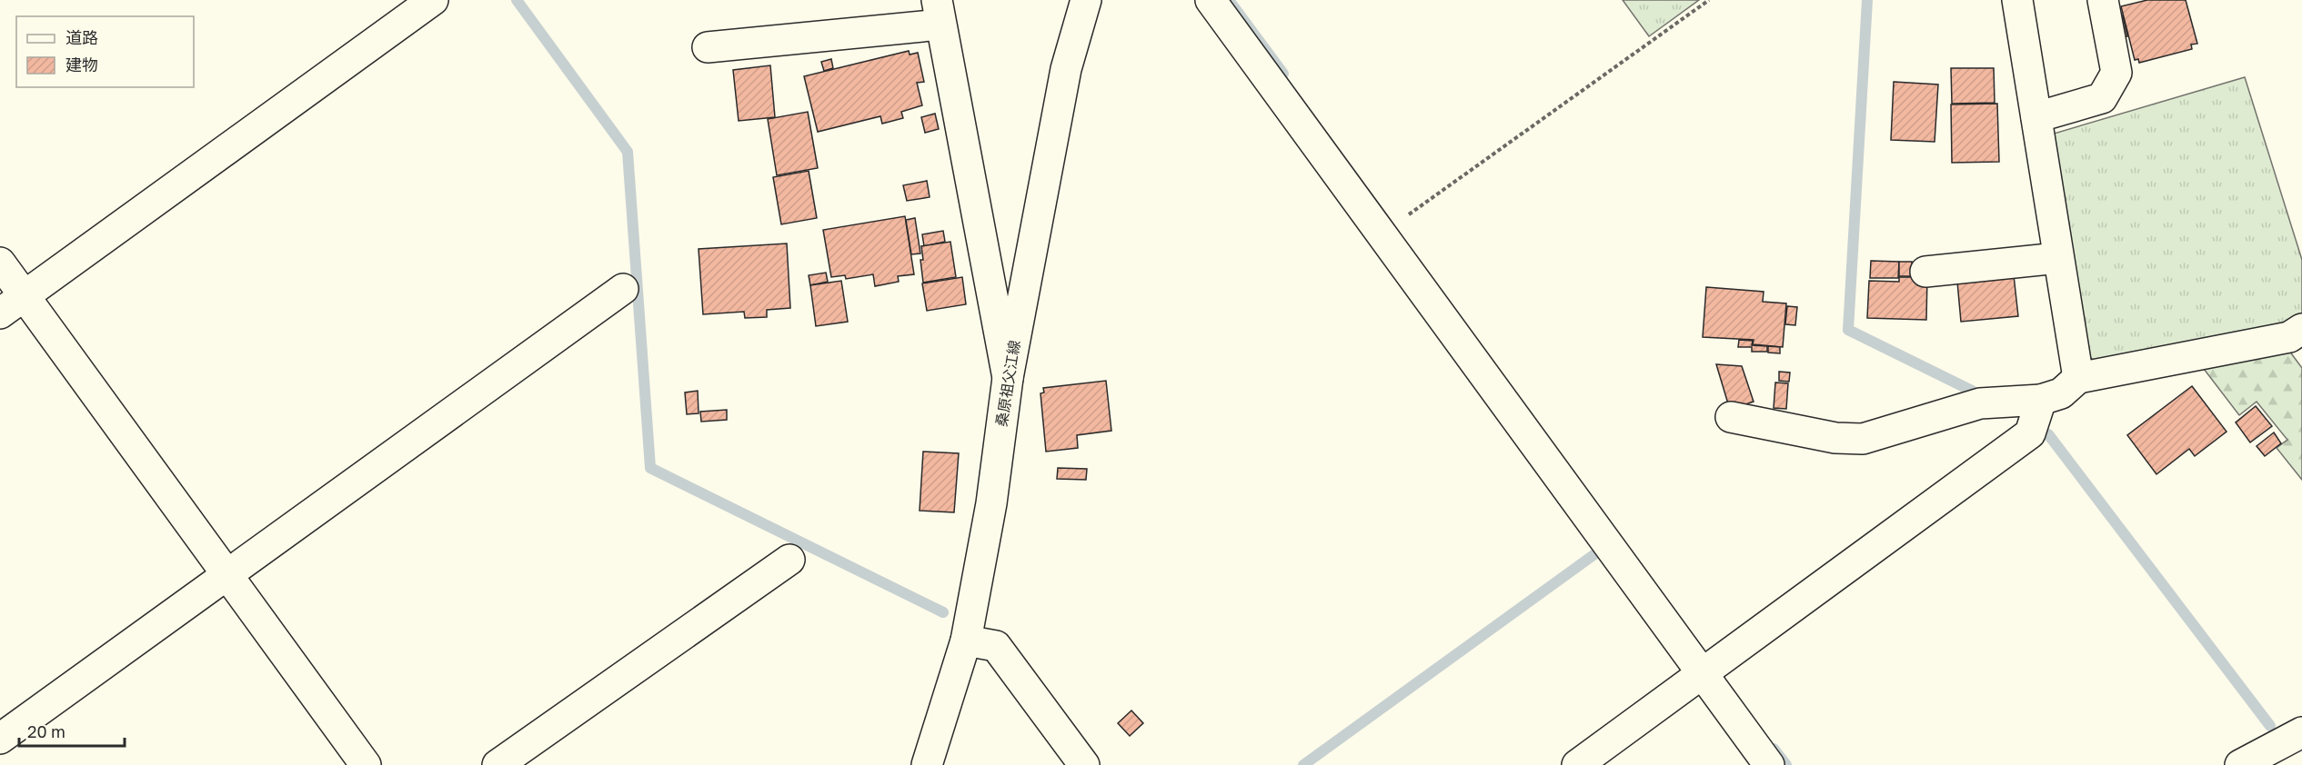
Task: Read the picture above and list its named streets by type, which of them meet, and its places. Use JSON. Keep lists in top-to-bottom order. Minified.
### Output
{"streets":{"street":["桑原祖父江線"]},"legend":["道路","建物"],"scale_bar":"20 m"}
